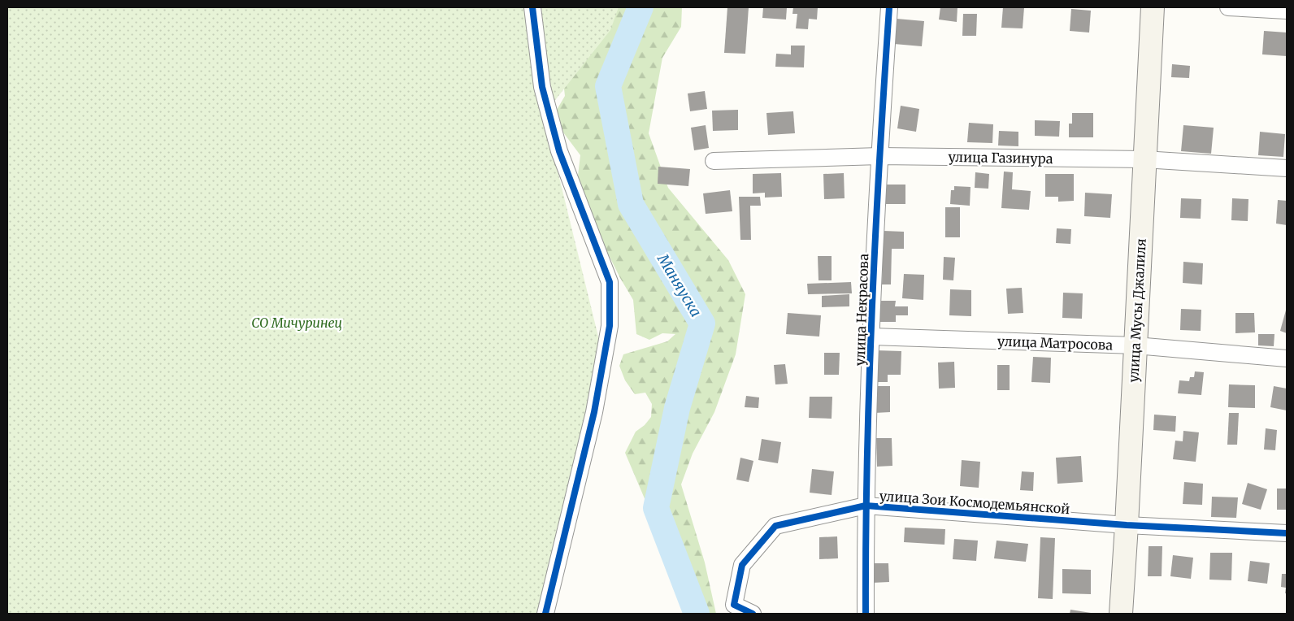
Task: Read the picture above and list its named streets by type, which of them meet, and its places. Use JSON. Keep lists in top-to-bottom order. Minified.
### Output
{"streets":{"main road":["улица Мусы Джалиля"],"street":["улица Газинура","улица Некрасова","улица Матросова","улица Зои Космодемьянской"]},"crossings":[["улица Газинура","улица Некрасова"],["улица Газинура","улица Мусы Джалиля"],["улица Некрасова","улица Матросова"],["улица Некрасова","улица Зои Космодемьянской"],["улица Мусы Джалиля","улица Матросова"],["улица Мусы Джалиля","улица Зои Космодемьянской"]],"water":["Маняуска"],"parks":["СО Мичуринец"]}
